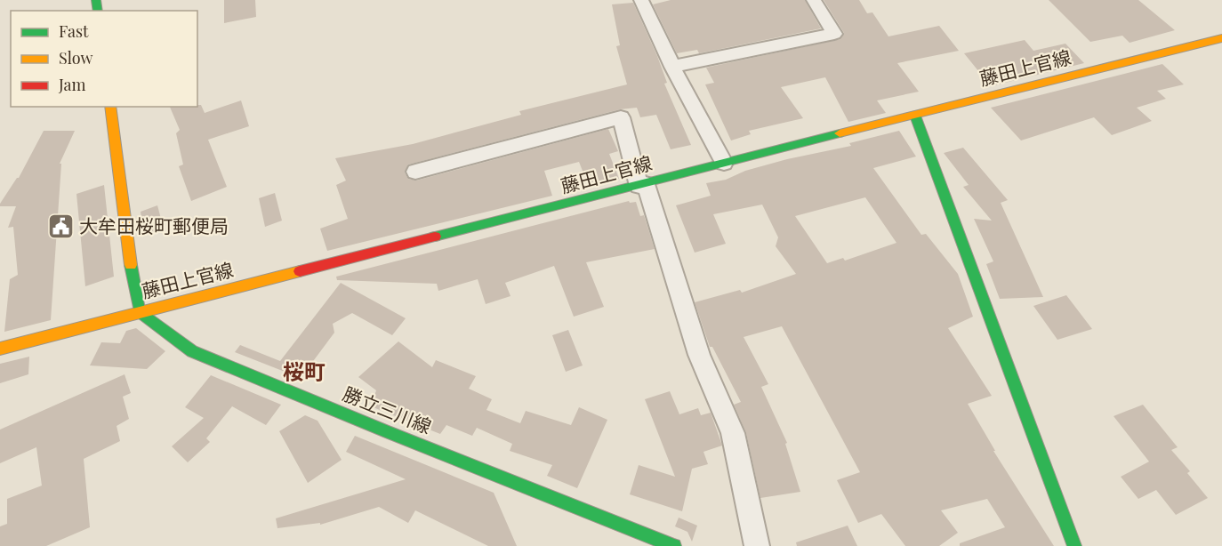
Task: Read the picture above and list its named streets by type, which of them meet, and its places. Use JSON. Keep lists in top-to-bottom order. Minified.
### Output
{"streets":{"main road":["藤田上官線","勝立三川線"]},"crossings":[["藤田上官線","勝立三川線"]],"districts":["桜町"],"places":{"public building":["大牟田桜町郵便局"]},"legend":["Fast","Slow","Jam"]}
